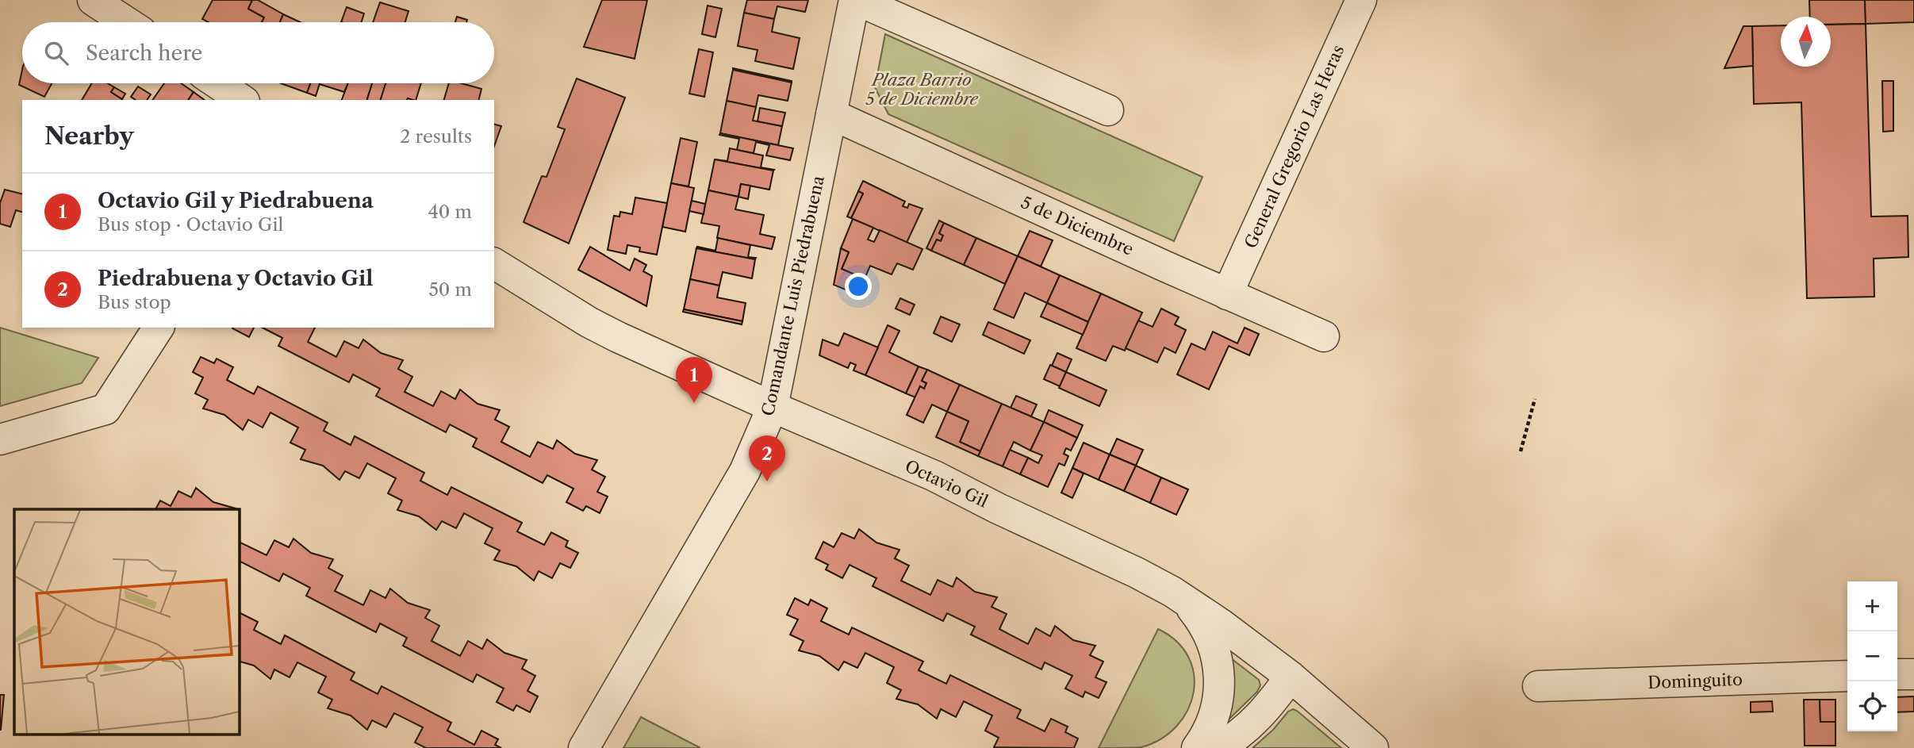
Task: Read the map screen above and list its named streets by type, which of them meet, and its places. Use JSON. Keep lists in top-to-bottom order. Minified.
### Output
{"streets":{"street":["General Gregorio Las Heras","5 de Diciembre","Comandante Luis Piedrabuena","Octavio Gil","Dominguito"]},"crossings":[["General Gregorio Las Heras","5 de Diciembre"],["5 de Diciembre","Comandante Luis Piedrabuena"],["Comandante Luis Piedrabuena","Octavio Gil"]],"parks":["Plaza Barrio 5 de Diciembre"],"north":"top","page":{"search":"Search here","heading":["Nearby","2 results"],"list":[{"mark":"1","name":"Octavio Gil y Piedrabuena","note":"Bus stop · Octavio Gil","value":"40 m"},{"mark":"2","name":"Piedrabuena y Octavio Gil","note":"Bus stop","value":"50 m"}],"pins":["1","2"],"map_buttons":["+","−"]}}
